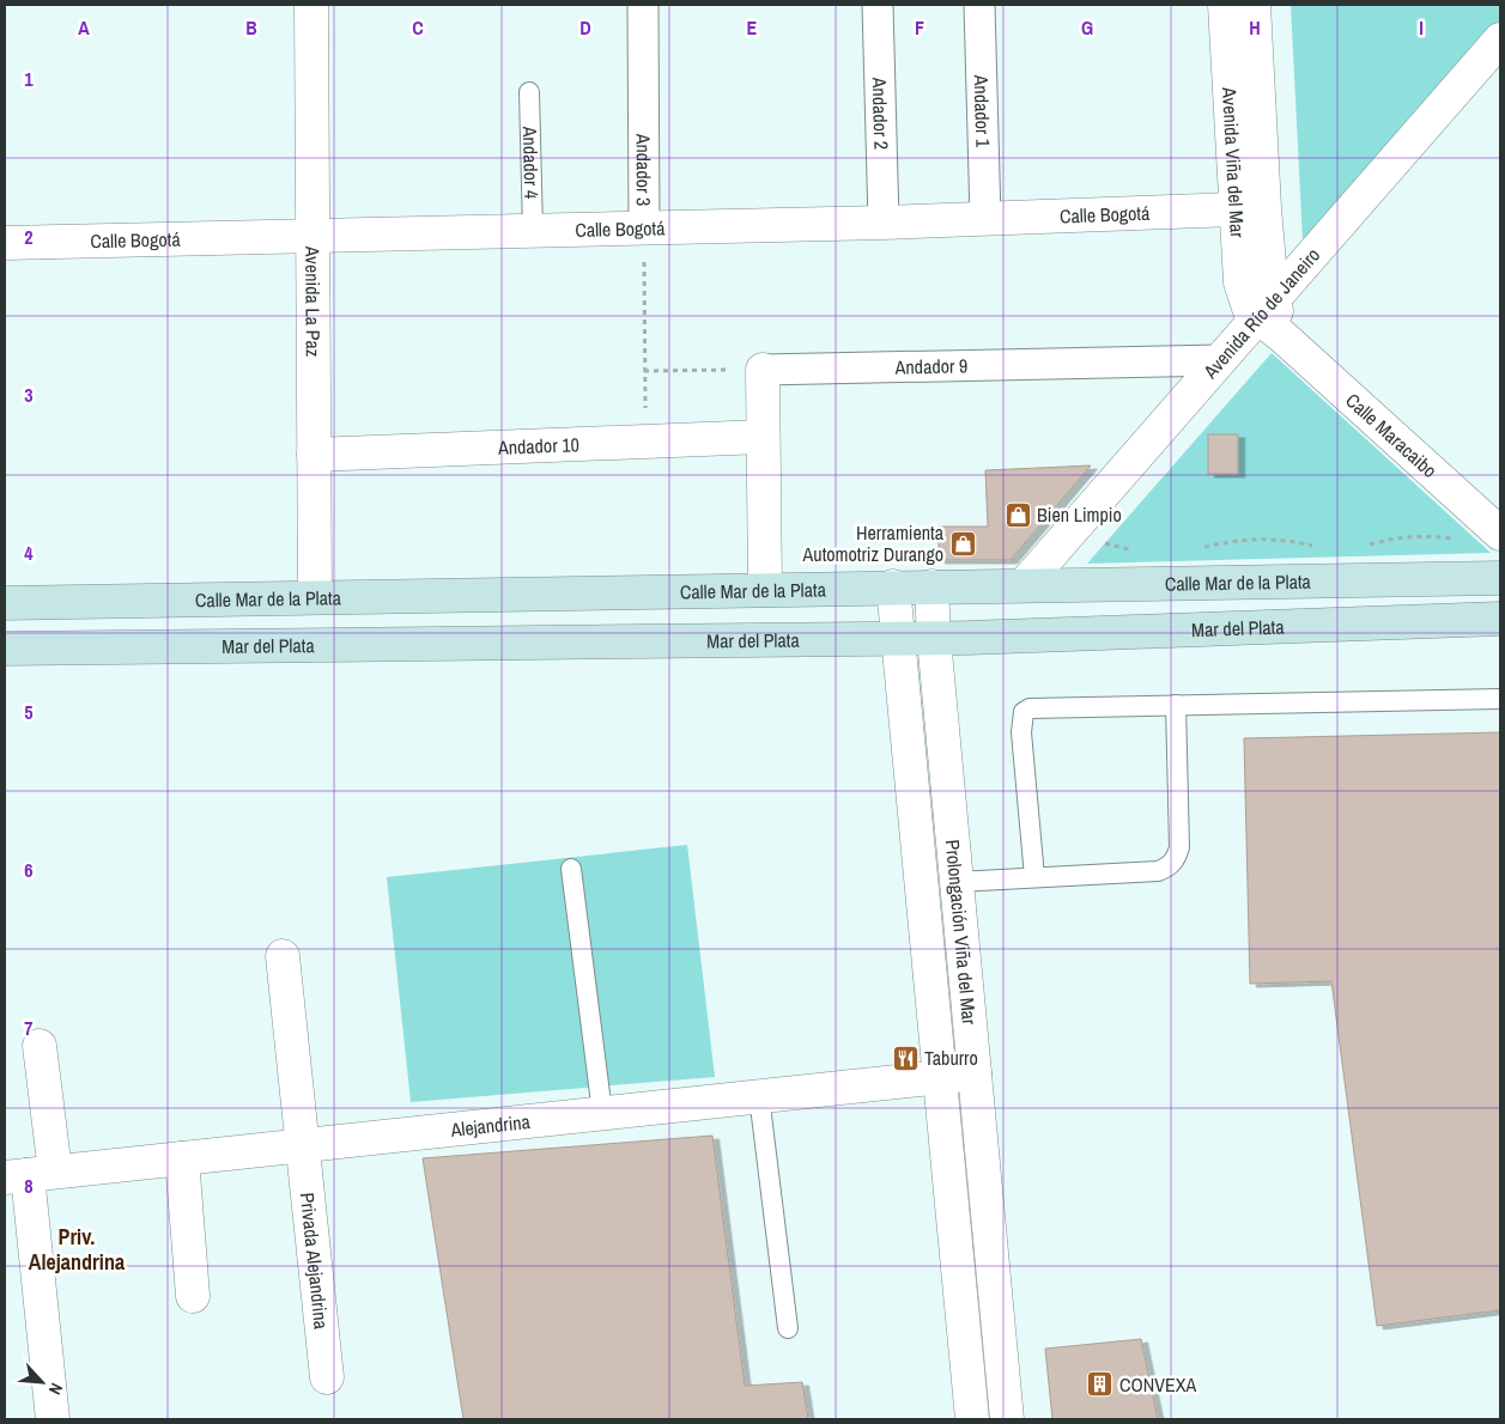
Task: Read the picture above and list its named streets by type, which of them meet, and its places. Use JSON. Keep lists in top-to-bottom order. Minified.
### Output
{"streets":{"main road":["Calle Mar de la Plata","Mar del Plata"],"street":["Andador 1","Andador 2","Avenida Viña del Mar","Andador 3","Calle Bogotá","Avenida La Paz","Avenida Río de Janeiro","Andador 9","Calle Maracaibo","Andador 10","Prolongación Viña del Mar","Alejandrina","Privada Alejandrina"],"lane":["Andador 4"]},"crossings":[["Andador 1","Calle Bogotá"],["Andador 2","Calle Bogotá"],["Andador 4","Calle Bogotá"],["Avenida Viña del Mar","Calle Bogotá"],["Avenida Viña del Mar","Avenida Río de Janeiro"],["Avenida Viña del Mar","Calle Maracaibo"],["Andador 3","Calle Bogotá"],["Andador 3","Andador 10"],["Calle Bogotá","Avenida La Paz"],["Avenida La Paz","Andador 10"],["Avenida La Paz","Calle Mar de la Plata"],["Avenida Río de Janeiro","Andador 9"],["Avenida Río de Janeiro","Calle Maracaibo"],["Avenida Río de Janeiro","Calle Mar de la Plata"],["Calle Mar de la Plata","Prolongación Viña del Mar"],["Mar del Plata","Prolongación Viña del Mar"],["Prolongación Viña del Mar","Alejandrina"],["Alejandrina","Privada Alejandrina"]],"districts":["Priv. Alejandrina"],"places":{"shop":["Bien Limpio","Herramienta Automotriz Durango"],"restaurant":["Taburro"],"building":["CONVEXA"]},"north":"bottom right","grid":{"columns":["A","B","C","D","E","F","G","H","I"],"rows":["1","2","3","4","5","6","7","8"]}}
